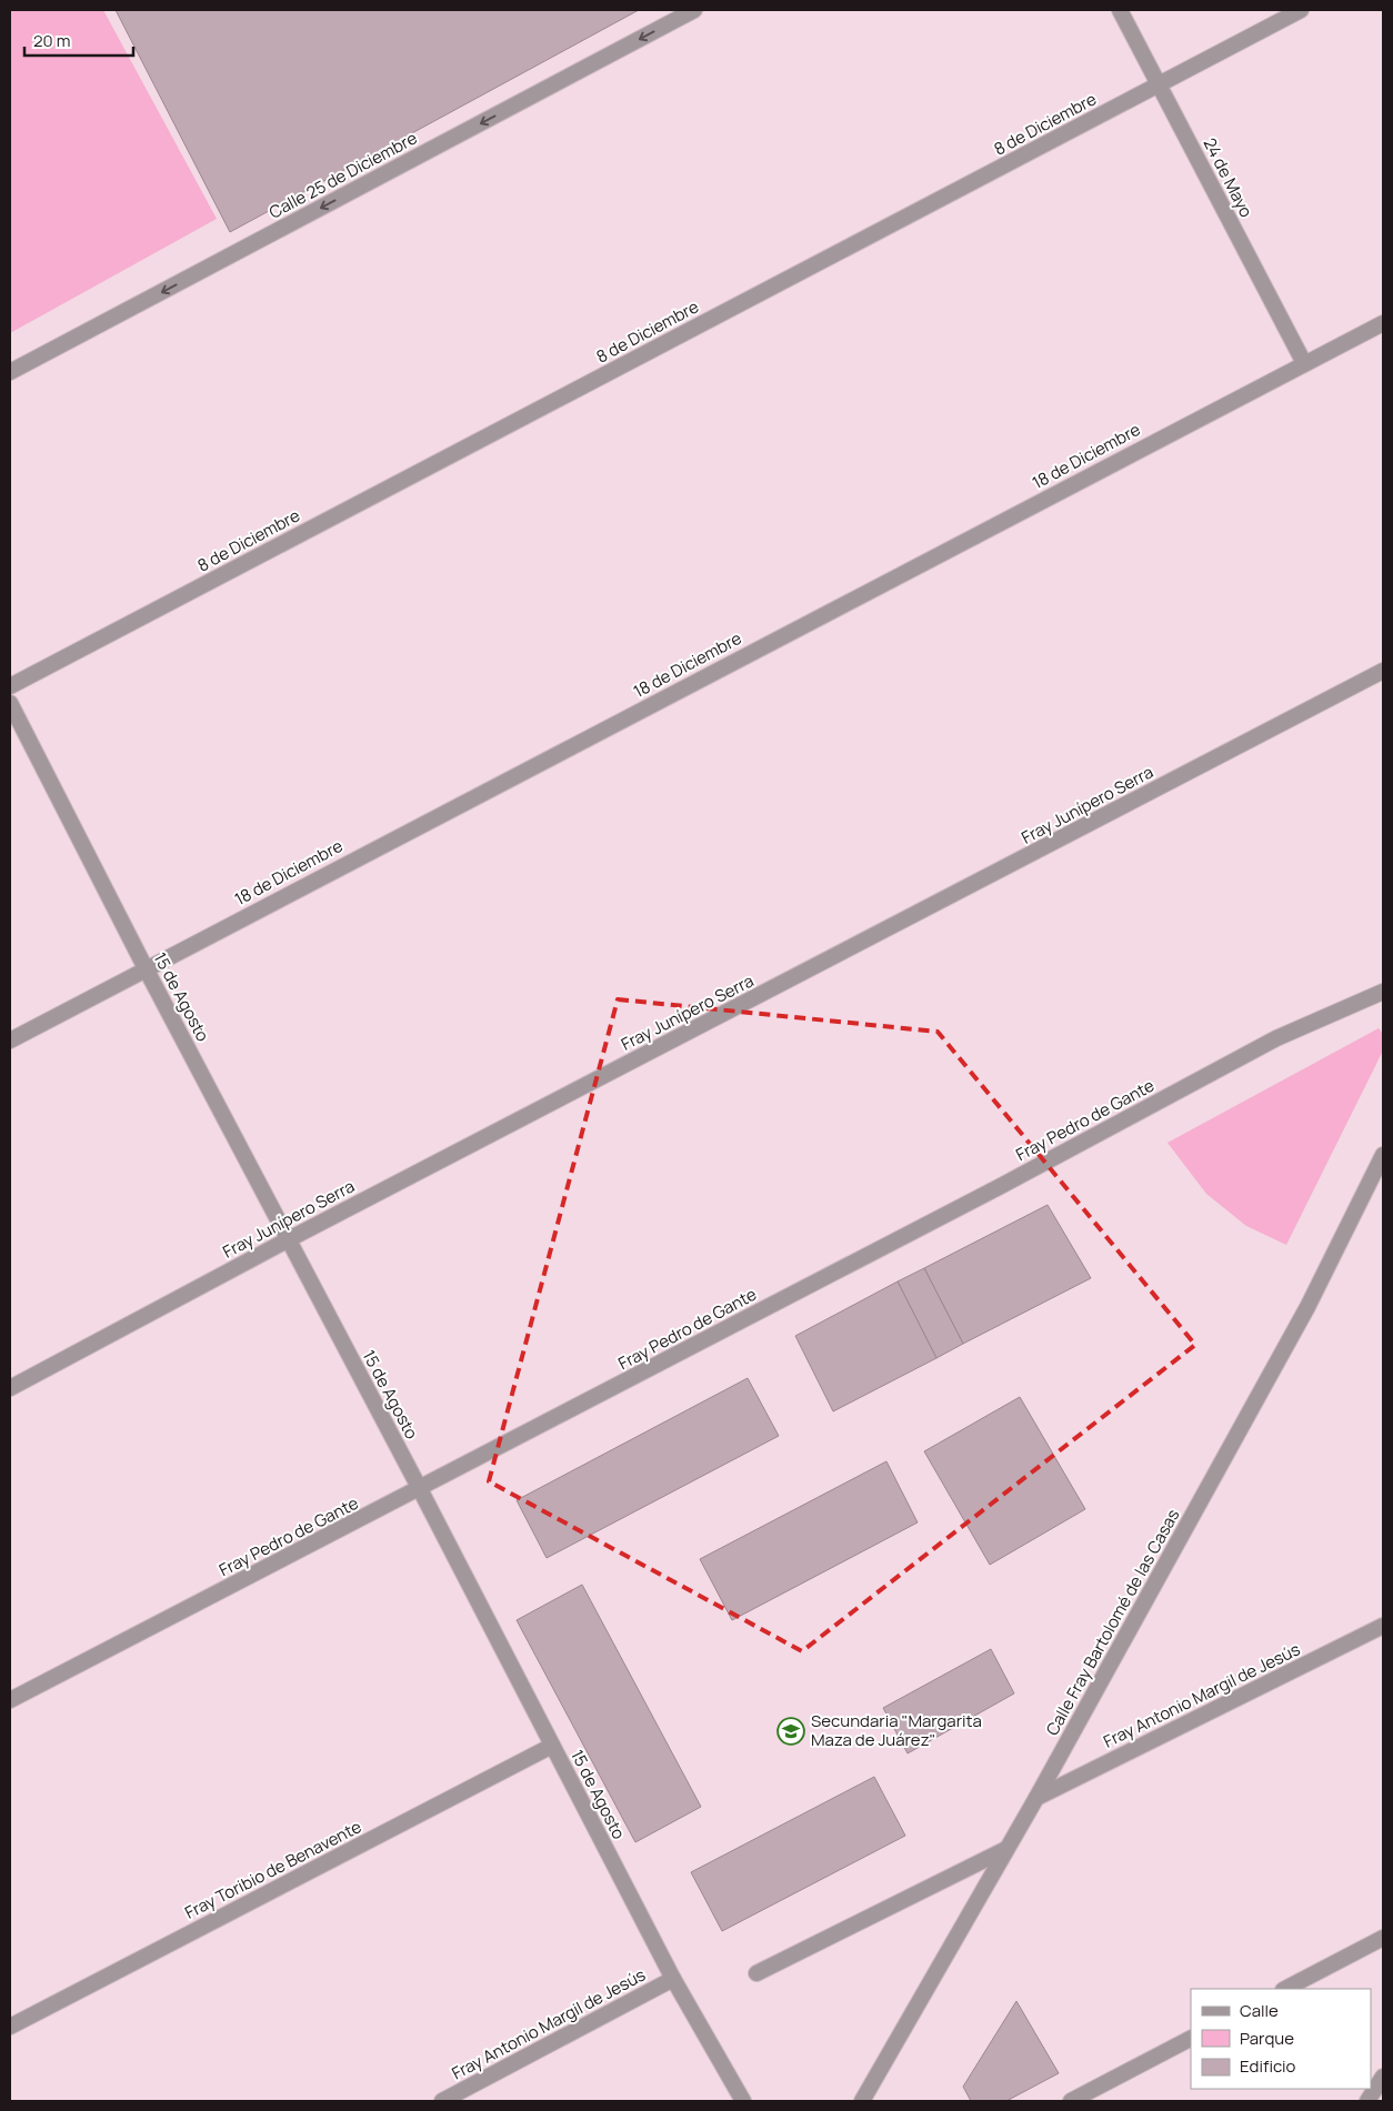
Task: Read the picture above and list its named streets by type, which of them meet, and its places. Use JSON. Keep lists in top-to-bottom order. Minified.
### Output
{"streets":{"street":["8 de Diciembre","Calle 25 de Diciembre","24 de Mayo","18 de Diciembre","Fray Junípero Serra","15 de Agosto","Fray Pedro de Gante","Calle Fray Bartolomé de las Casas","Fray Antonio Margil de Jesús","Fray Toribio de Benavente"]},"crossings":[["8 de Diciembre","24 de Mayo"],["24 de Mayo","18 de Diciembre"],["18 de Diciembre","15 de Agosto"],["Fray Junípero Serra","15 de Agosto"],["15 de Agosto","Fray Pedro de Gante"],["15 de Agosto","Fray Antonio Margil de Jesús"],["15 de Agosto","Fray Toribio de Benavente"],["Calle Fray Bartolomé de las Casas","Fray Antonio Margil de Jesús"]],"one_way":["Calle 25 de Diciembre"],"places":{"school or university":["Secundaria \"Margarita Maza de Juárez\""]},"legend":["Calle","Parque","Edificio"],"scale_bar":"20 m"}
